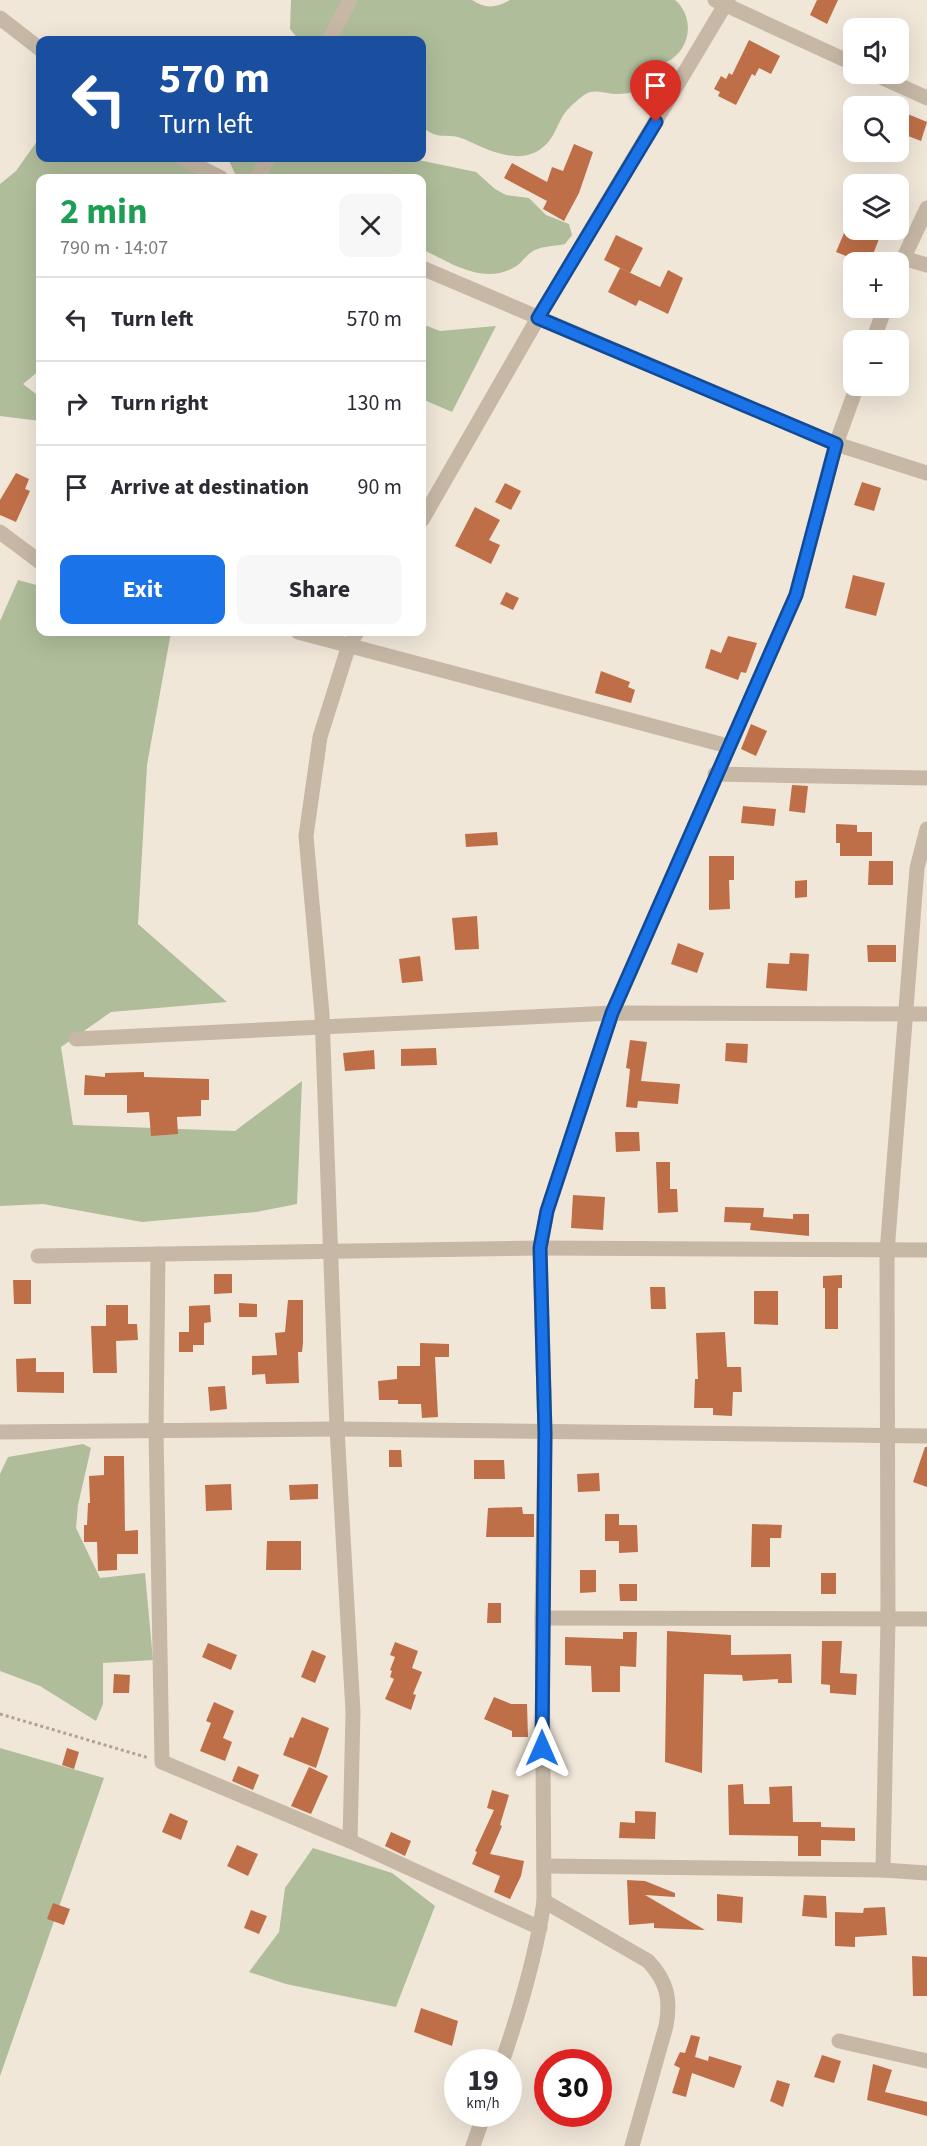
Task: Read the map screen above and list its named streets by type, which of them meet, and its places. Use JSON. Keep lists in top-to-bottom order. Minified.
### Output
{"page":{"map_buttons":["+","−"],"turn":["570 m","Turn left"],"heading":["2 min","790 m · 14:07"],"list":[{"name":"Turn left","value":"570 m"},{"name":"Turn right","value":"130 m"},{"name":"Arrive at destination","value":"90 m"}],"buttons":["Exit","Share"],"speed":"19 km/h","limit":"30"}}
